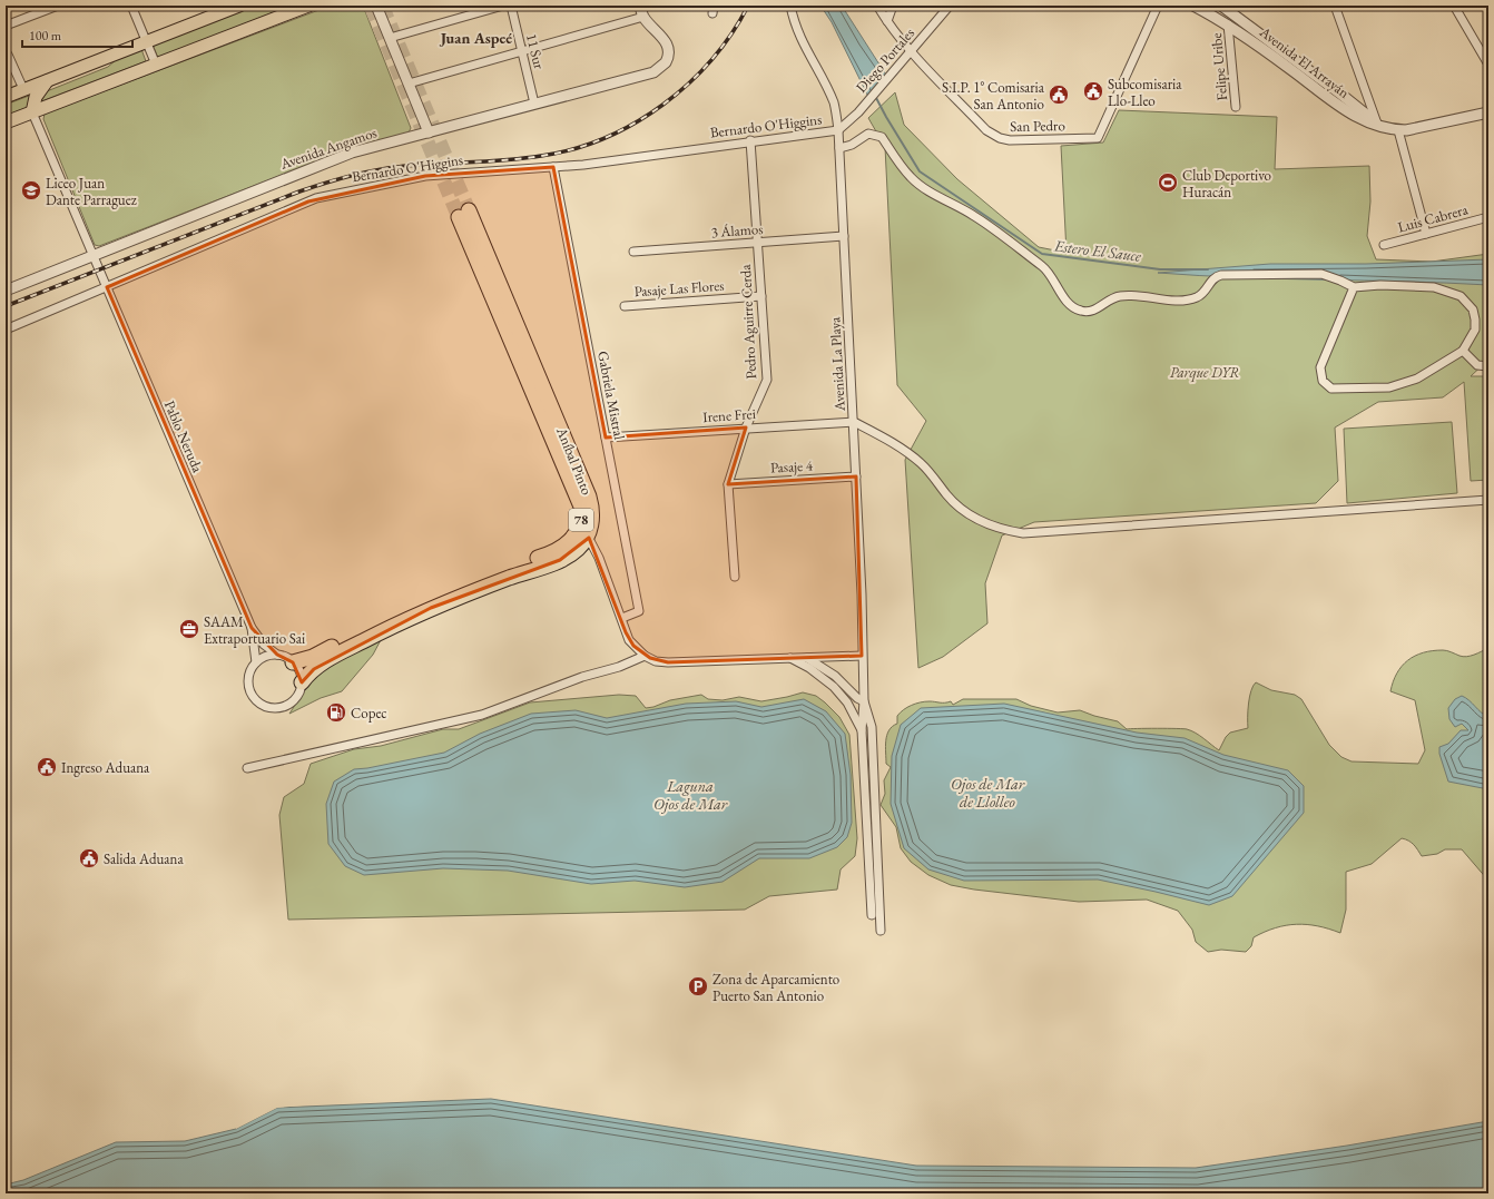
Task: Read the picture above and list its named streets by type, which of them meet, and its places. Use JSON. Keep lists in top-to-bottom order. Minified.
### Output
{"streets":{"highway":["Aníbal Pinto","78"],"street":["11 Sur","Diego Portales","Avenida El Arrayán","Felipe Uribe","Bernardo O'Higgins","San Pedro","Avenida Angamos","Luis Cabrera","3 Álamos","Pasaje Las Flores","Pedro Aguirre Cerda","Avenida La Playa","Gabriela Mistral","Irene Frei","Pablo Neruda","Pasaje 4"]},"crossings":[["11 Sur","Avenida Angamos"],["Diego Portales","Bernardo O'Higgins"],["Diego Portales","San Pedro"],["Diego Portales","Avenida La Playa"],["Avenida El Arrayán","Felipe Uribe"],["Bernardo O'Higgins","Pedro Aguirre Cerda"],["Bernardo O'Higgins","Avenida La Playa"],["Bernardo O'Higgins","Gabriela Mistral"],["Bernardo O'Higgins","Pablo Neruda"],["Avenida Angamos","Pablo Neruda"],["3 Álamos","Pedro Aguirre Cerda"],["3 Álamos","Avenida La Playa"],["Pasaje Las Flores","Pedro Aguirre Cerda"],["Pedro Aguirre Cerda","Irene Frei"],["Pedro Aguirre Cerda","Pasaje 4"],["Avenida La Playa","Irene Frei"],["Avenida La Playa","Pasaje 4"],["Gabriela Mistral","Irene Frei"],["Pablo Neruda","Aníbal Pinto"],["Pablo Neruda","78"],["Aníbal Pinto","78"]],"districts":["Juan Aspeé"],"water":["Estero El Sauce","Ojos de Mar de Llolleo","Laguna Ojos de Mar"],"parks":["Parque DYR"],"places":{"public building":["Subcomisaria Llo-Lleo","S.I.P. 1° Comisaria San Antonio","Ingreso Aduana","Salida Aduana"],"sports":["Club Deportivo Huracán"],"school or university":["Liceo Juan Dante Parraguez"],"office":["SAAM Extraportuario Sai"],"fuel station":["Copec"],"parking":["Zona de Aparcamiento Puerto San Antonio"]},"scale_bar":"100 m"}
